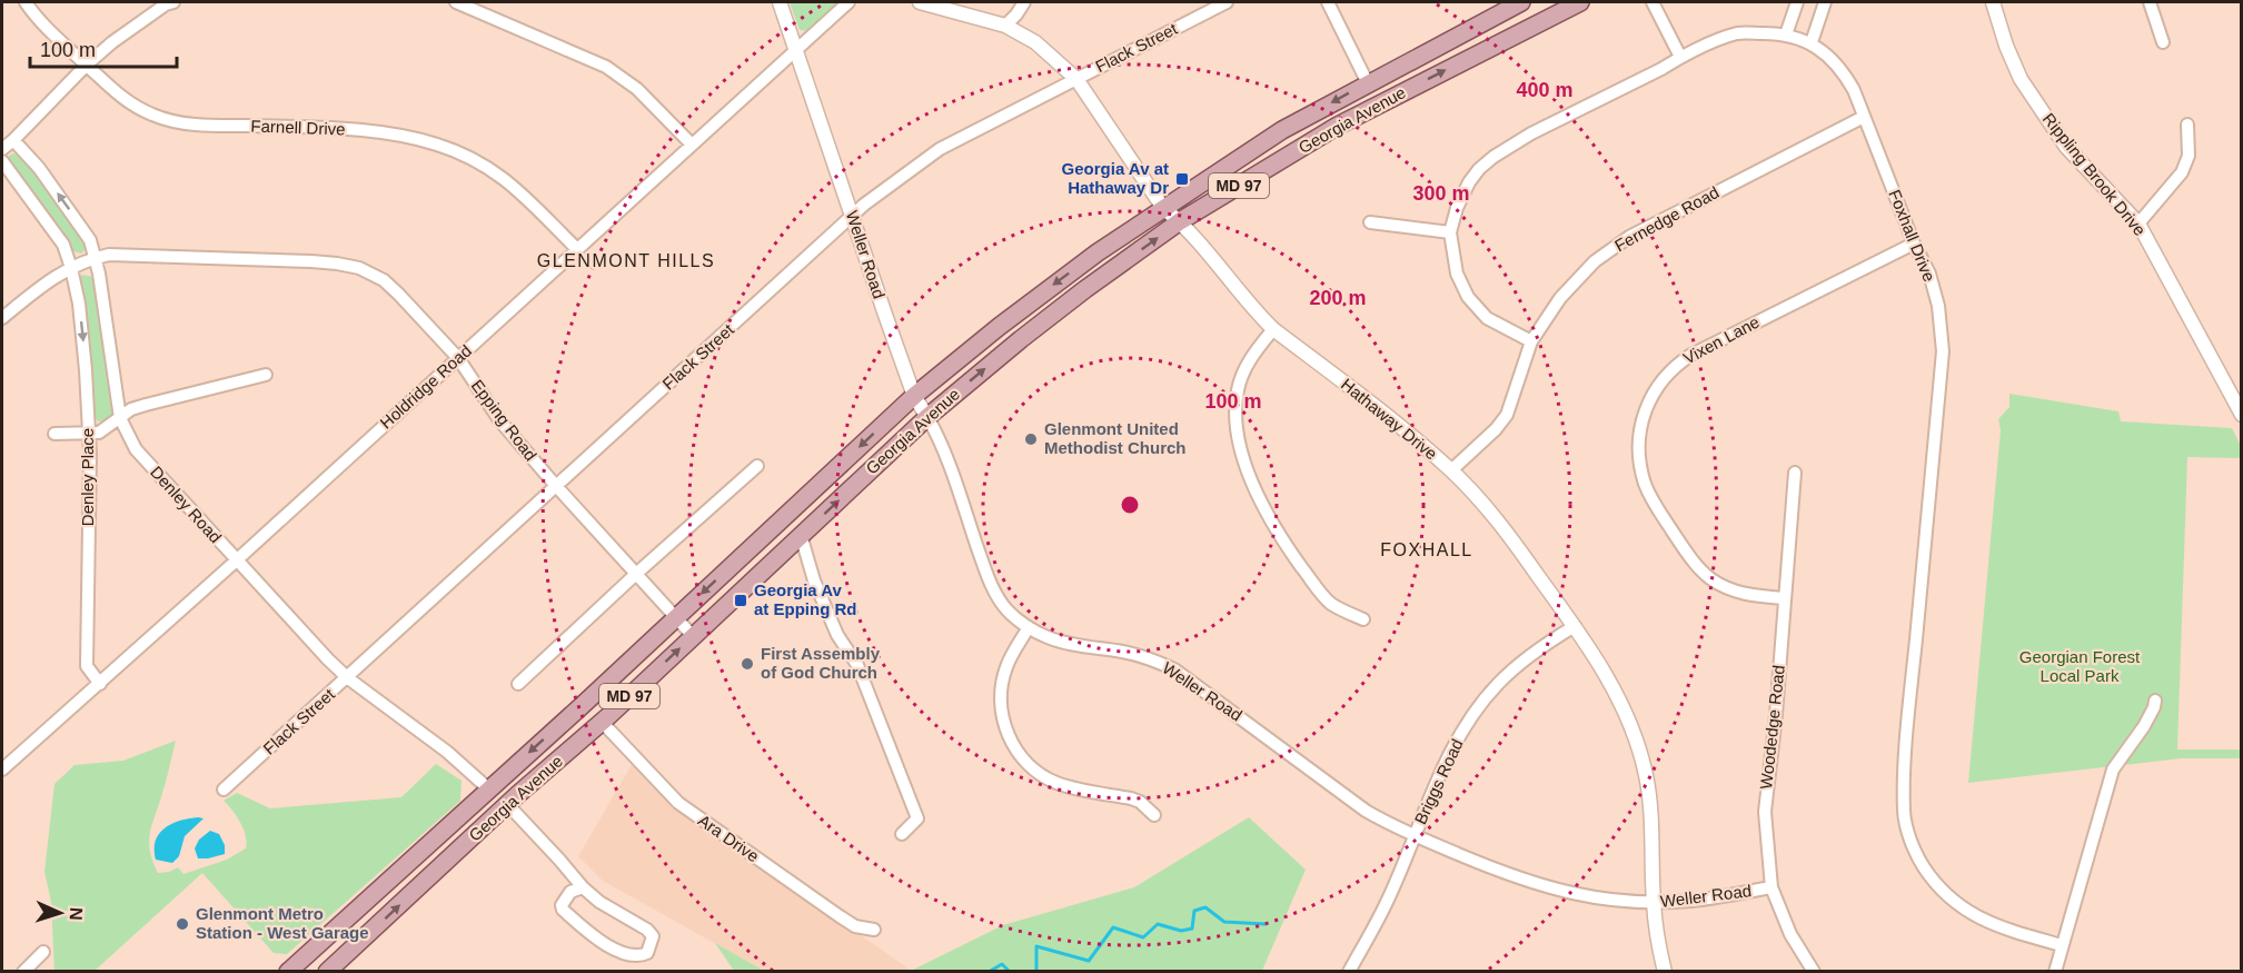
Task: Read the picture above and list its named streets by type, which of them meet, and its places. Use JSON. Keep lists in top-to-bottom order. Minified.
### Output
{"streets":{"main road":["Georgia Avenue","MD 97"],"street":["Flack Street","Farnell Drive","Rippling Brook Drive","Fernedge Road","Foxhall Drive","Weller Road","Vixen Lane","Holdridge Road","Hathaway Drive","Epping Road","Denley Place","Denley Road","Woodedge Road","Briggs Road","Ara Drive"]},"crossings":[["Flack Street","Weller Road"],["Flack Street","Hathaway Drive"],["Flack Street","Epping Road"],["Flack Street","Denley Road"],["Georgia Avenue","Weller Road"],["Georgia Avenue","Hathaway Drive"],["Georgia Avenue","Epping Road"],["Georgia Avenue","Denley Road"],["Georgia Avenue","Ara Drive"],["Farnell Drive","Holdridge Road"],["Fernedge Road","Foxhall Drive"],["Fernedge Road","Hathaway Drive"],["Foxhall Drive","Vixen Lane"],["Weller Road","Holdridge Road"],["Weller Road","Hathaway Drive"],["Weller Road","Woodedge Road"],["Weller Road","Briggs Road"],["Vixen Lane","Woodedge Road"],["Holdridge Road","Epping Road"],["Holdridge Road","Denley Place"],["Holdridge Road","Denley Road"],["Hathaway Drive","Briggs Road"],["Epping Road","Denley Place"],["Epping Road","Denley Road"]],"one_way":["Denley Place"],"districts":["GLENMONT HILLS","FOXHALL"],"parks":["Georgian Forest Local Park"],"places":{"transit":["Georgia Av at Hathaway Dr","Georgia Av at Epping Rd"],"other":["Glenmont United Methodist Church","First Assembly of God Church","Glenmont Metro Station - West Garage"]},"scale_bar":"100 m","north":"right","rings":["400 m","300 m","200 m","100 m"]}
